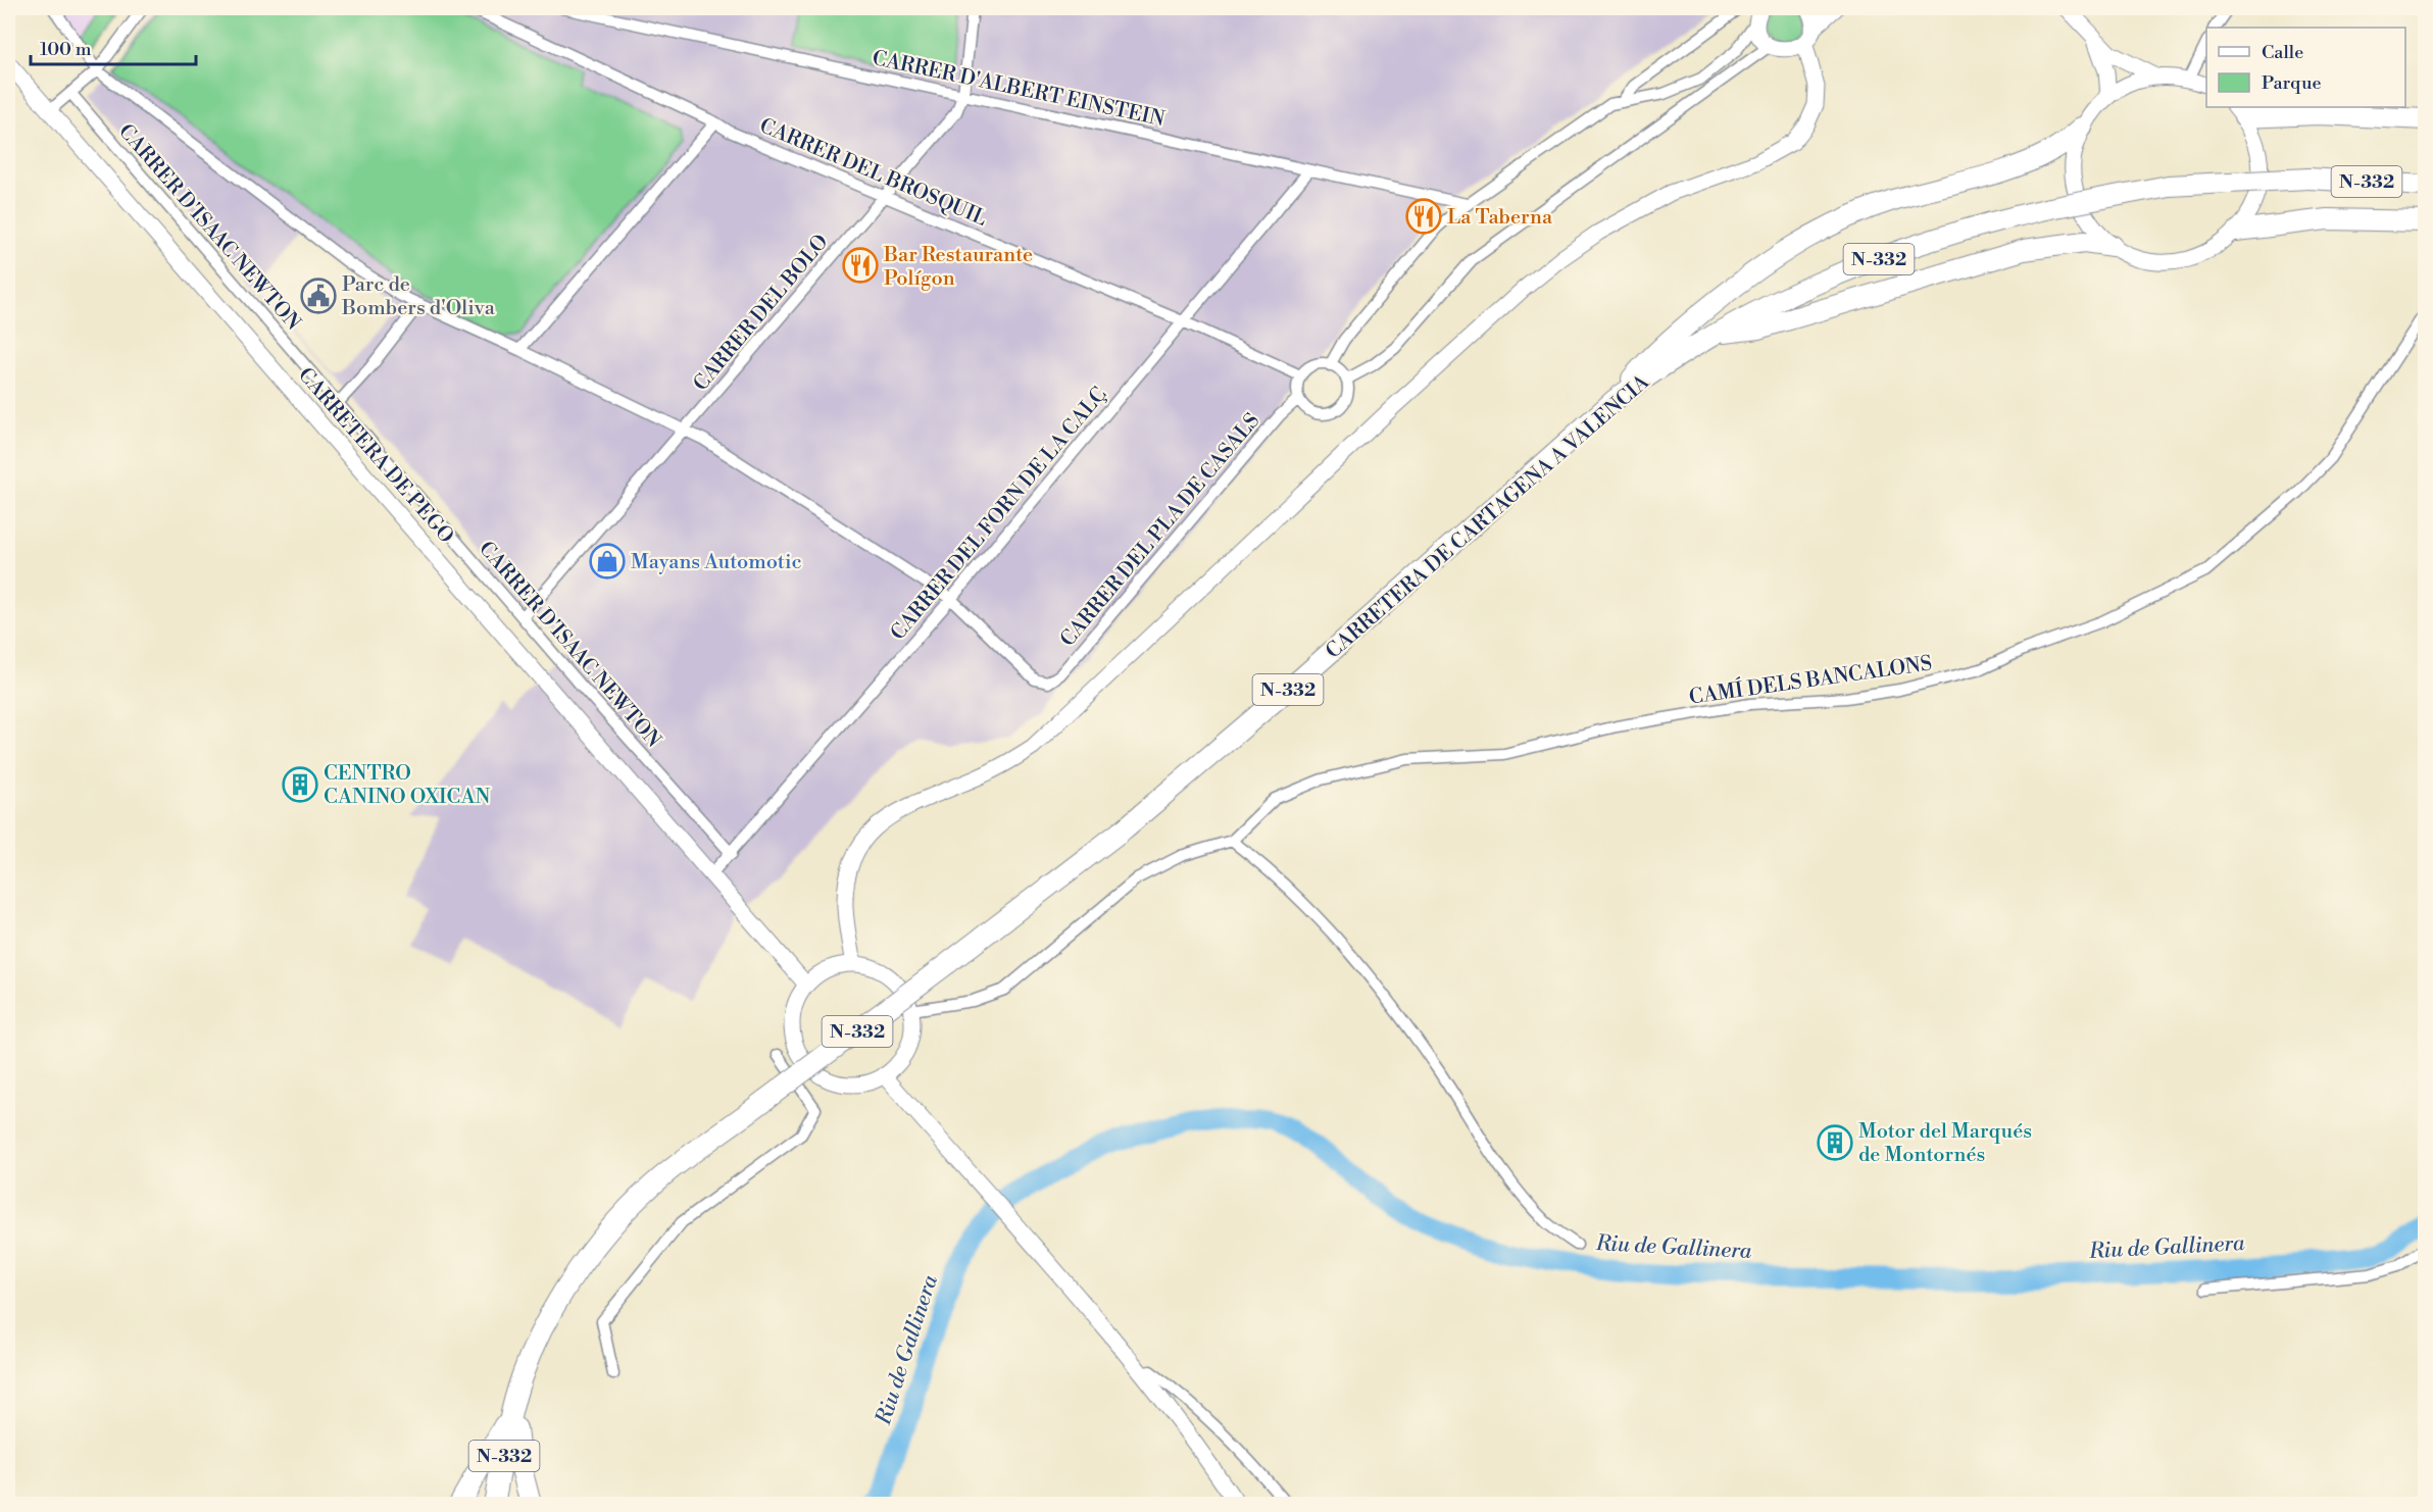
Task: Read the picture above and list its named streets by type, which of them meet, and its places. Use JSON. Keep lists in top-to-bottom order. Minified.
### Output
{"streets":{"highway":["N-332","CARRETERA DE CARTAGENA A VALENCIA"],"main road":["CARRETERA DE PEGO"],"street":["CARRER D'ALBERT EINSTEIN","CARRER DEL BROSQUIL","CARRER D'ISAAC NEWTON","CARRER DEL BOLO","CARRER DEL FORN DE LA CALÇ","CARRER DEL PLA DE CASALS","CAMÍ DELS BANCALONS"]},"crossings":[["CARRER D'ALBERT EINSTEIN","CARRER DEL BOLO"],["CARRER D'ALBERT EINSTEIN","CARRER DEL FORN DE LA CALÇ"],["CARRER DEL BROSQUIL","CARRER DEL BOLO"],["CARRER DEL BROSQUIL","CARRER DEL FORN DE LA CALÇ"],["CARRER DEL BROSQUIL","CARRER DEL PLA DE CASALS"],["CARRER D'ISAAC NEWTON","CARRER DEL BOLO"],["CARRER D'ISAAC NEWTON","CARRER DEL FORN DE LA CALÇ"],["CARRETERA DE PEGO","CARRER DEL FORN DE LA CALÇ"],["CARRER DEL FORN DE LA CALÇ","CARRER DEL PLA DE CASALS"]],"water":["Riu de Gallinera"],"places":{"restaurant":["La Taberna","Bar Restaurante Polígon"],"public building":["Parc de Bombers d'Oliva"],"shop":["Mayans Automotic"],"building":["CENTRO CANINO OXICAN","Motor del Marqués de Montornés"]},"legend":["Calle","Parque"],"scale_bar":"100 m"}
